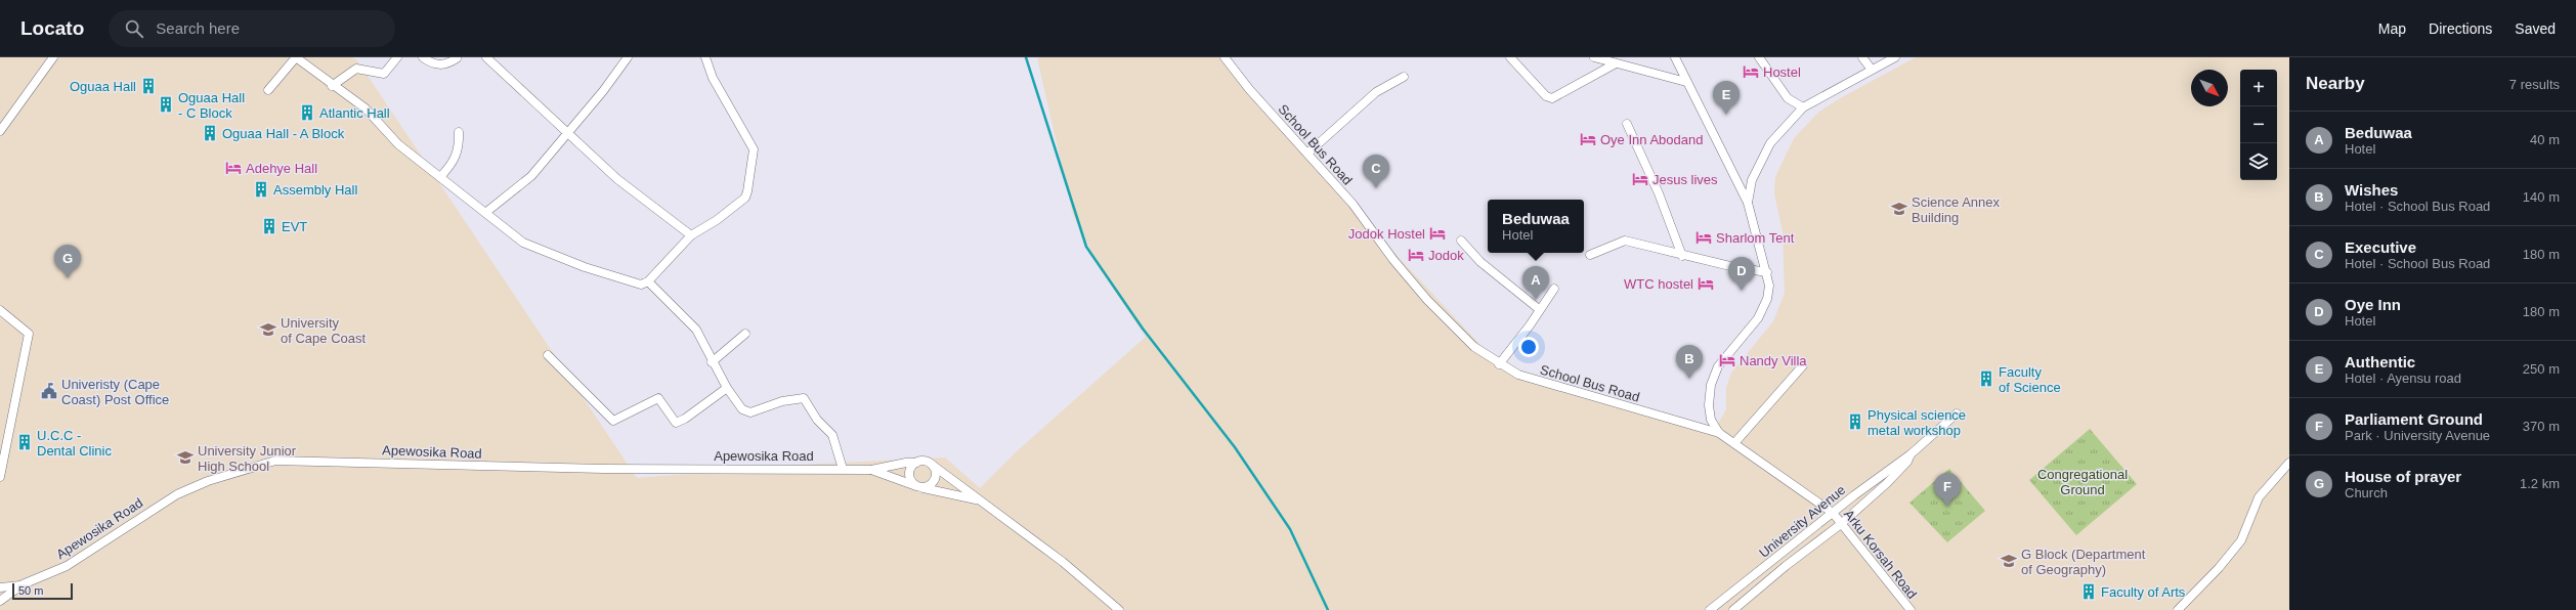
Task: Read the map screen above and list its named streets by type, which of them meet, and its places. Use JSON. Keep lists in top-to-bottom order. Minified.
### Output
{"streets":{"street":["School Bus Road","Apewosika Road","University Avenue","Arku Korsah Road"]},"crossings":[["University Avenue","Arku Korsah Road"]],"parks":["Congregational Ground"],"places":{"hotel":["Hostel","Oye Inn Abodand","Adehye Hall","Jesus lives","Jodok Hostel","Sharlom Tent","Jodok","WTC hostel","Nandy Villa"],"building":["Oguaa Hall","Oguaa Hall - C Block","Atlantic Hall","Oguaa Hall - A Block","Assembly Hall","EVT","Faculty of Science","Physical science metal workshop","U.C.C - Dental Clinic","Faculty of Arts"],"school or university":["Science Annex Building","University of Cape Coast","University Junior High School","G Block (Department of Geography)"],"public building":["Univeristy (Cape Coast) Post Office"]},"scale_bar":"50 m","north":"bottom right","page":{"header":"Locato","search":"Search here","nav":["Map","Directions","Saved"],"heading":["Nearby","7 results"],"map_buttons":["+","−"],"pins":["E","C","G","D","A","B","F"],"list":[{"mark":"A","name":"Beduwaa","note":"Hotel","value":"40 m"},{"mark":"B","name":"Wishes","note":"Hotel · School Bus Road","value":"140 m"},{"mark":"C","name":"Executive","note":"Hotel · School Bus Road","value":"180 m"},{"mark":"D","name":"Oye Inn","note":"Hotel","value":"180 m"},{"mark":"E","name":"Authentic","note":"Hotel · Ayensu road","value":"250 m"},{"mark":"F","name":"Parliament Ground","note":"Park · University Avenue","value":"370 m"},{"mark":"G","name":"House of prayer","note":"Church","value":"1.2 km"}],"popup":["Beduwaa","Hotel"],"scale":"50 m"}}
